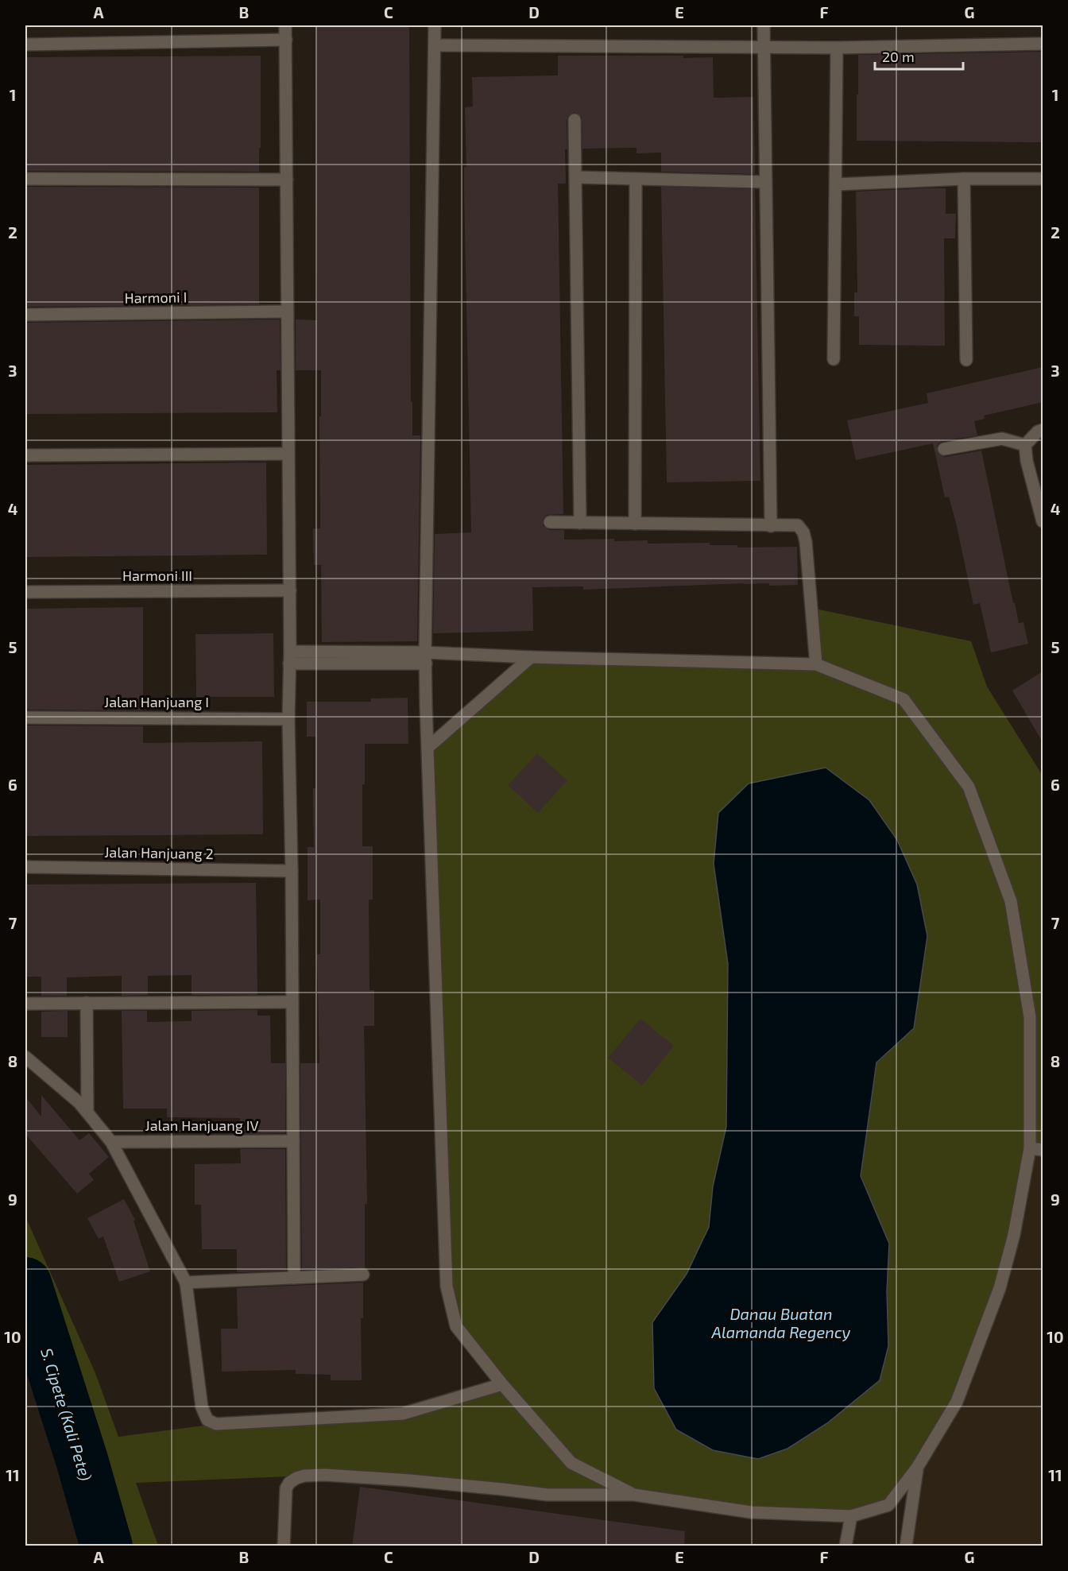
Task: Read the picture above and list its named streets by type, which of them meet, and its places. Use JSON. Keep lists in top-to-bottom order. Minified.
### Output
{"streets":{"street":["Harmoni I","Harmoni III","Jalan Hanjuang I","Jalan Hanjuang 2","Jalan Hanjuang IV"]},"water":["Danau Buatan Alamanda Regency","S. Cipete (Kali Pete)"],"scale_bar":"20 m","grid":{"columns":["A","B","C","D","E","F","G"],"rows":["1","2","3","4","5","6","7","8","9","10","11"]}}
